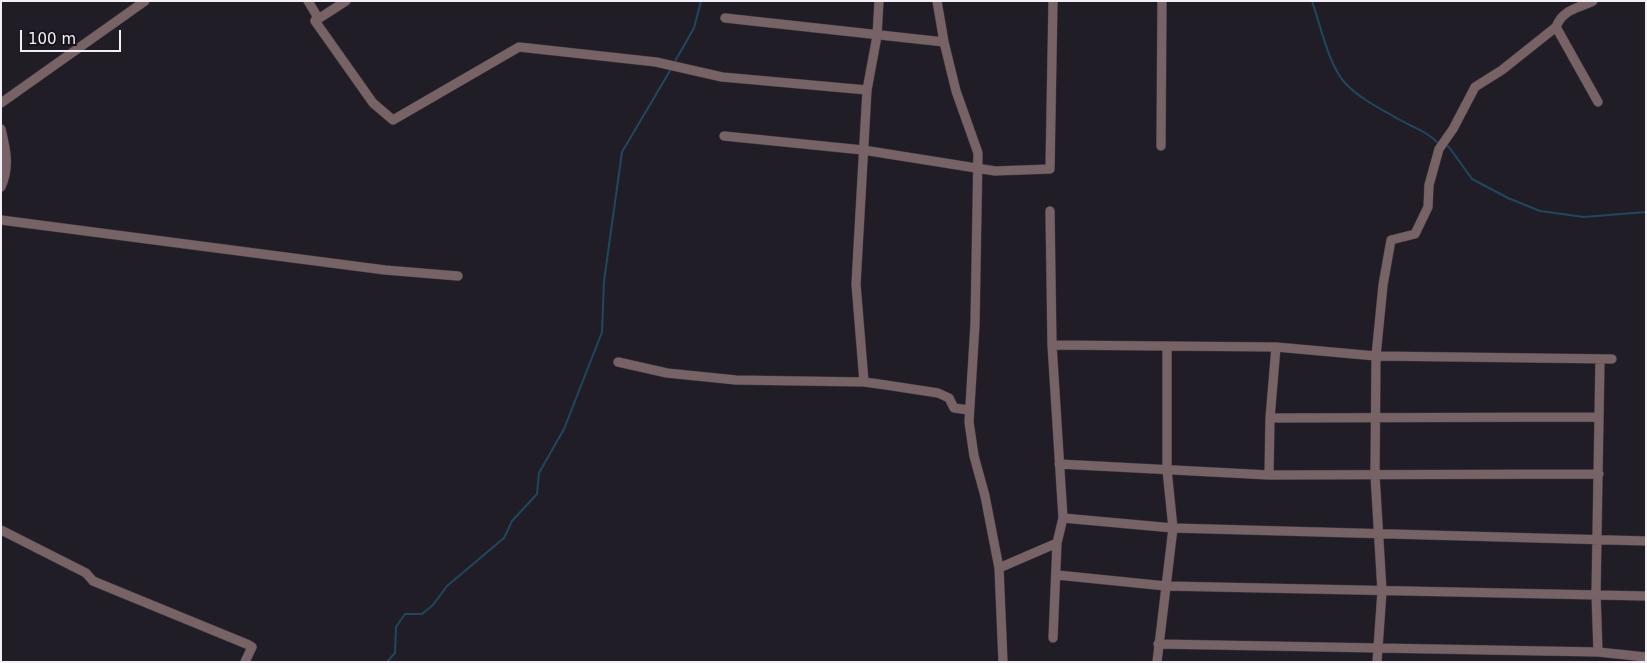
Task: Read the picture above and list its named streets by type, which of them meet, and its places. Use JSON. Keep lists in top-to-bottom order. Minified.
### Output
{"scale_bar":"100 m"}
